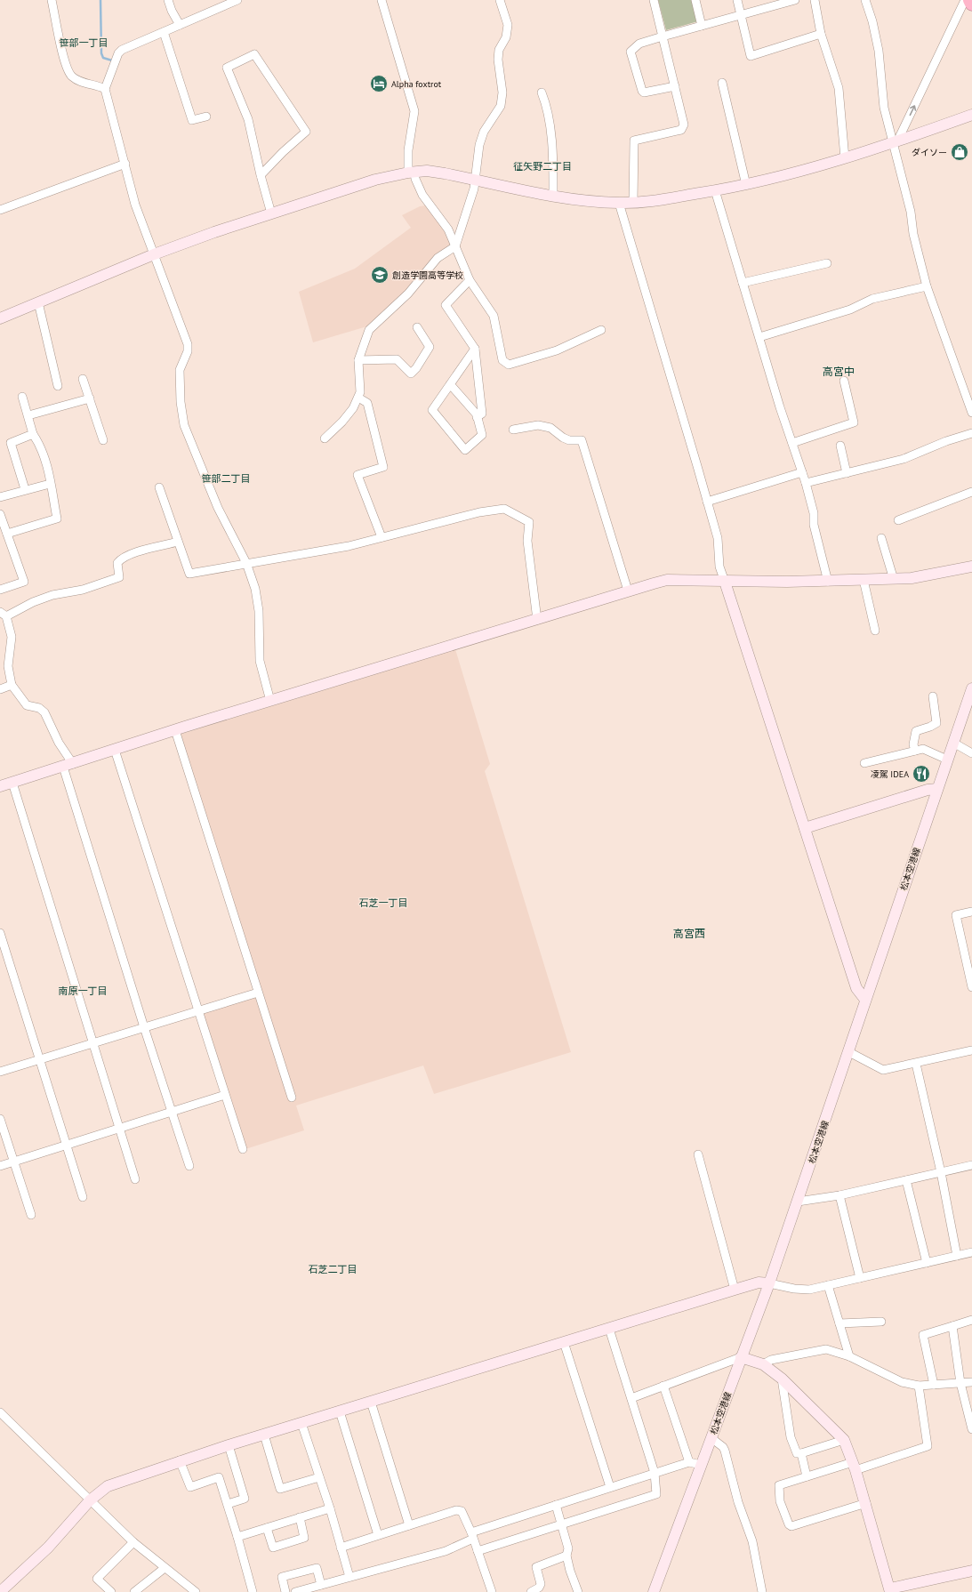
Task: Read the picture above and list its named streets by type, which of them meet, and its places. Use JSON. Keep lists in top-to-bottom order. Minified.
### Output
{"streets":{"street":["松本空港線"]},"districts":["笹部一丁目","征矢野二丁目","高宮中","笹部二丁目","石芝一丁目","高宮西","南原一丁目","石芝二丁目"],"places":{"hotel":["Alpha foxtrot"],"shop":["ダイソー"],"school or university":["創造学園高等学校"],"restaurant":["凌駕 IDEA"]}}
